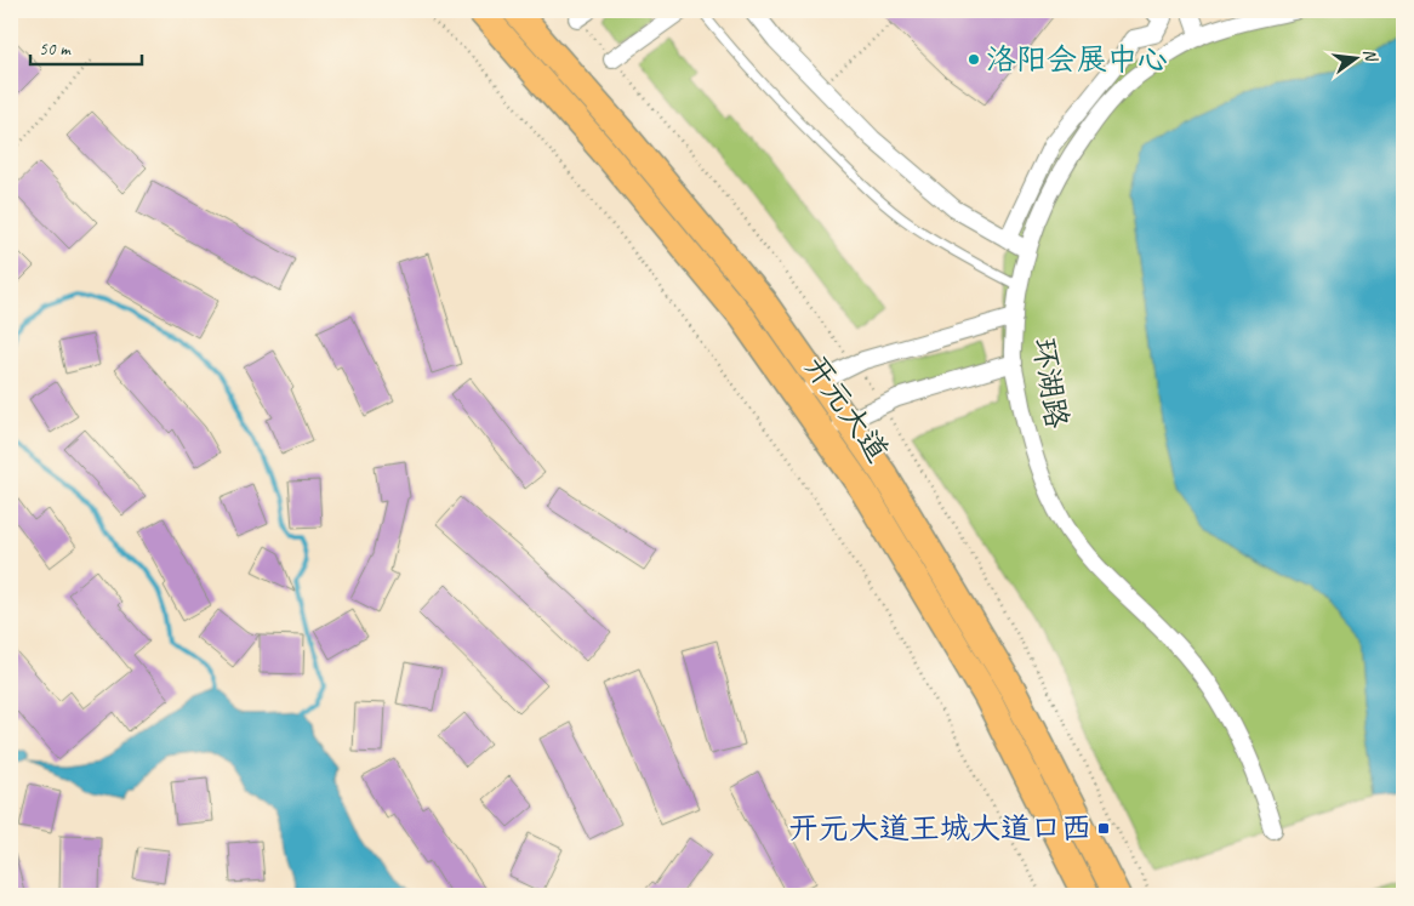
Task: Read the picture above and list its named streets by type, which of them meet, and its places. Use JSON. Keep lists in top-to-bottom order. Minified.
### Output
{"streets":{"main road":["开元大道"],"street":["环湖路"]},"places":{"other":["洛阳会展中心"],"transit":["开元大道王城大道口西"]},"scale_bar":"50 m","north":"right"}
